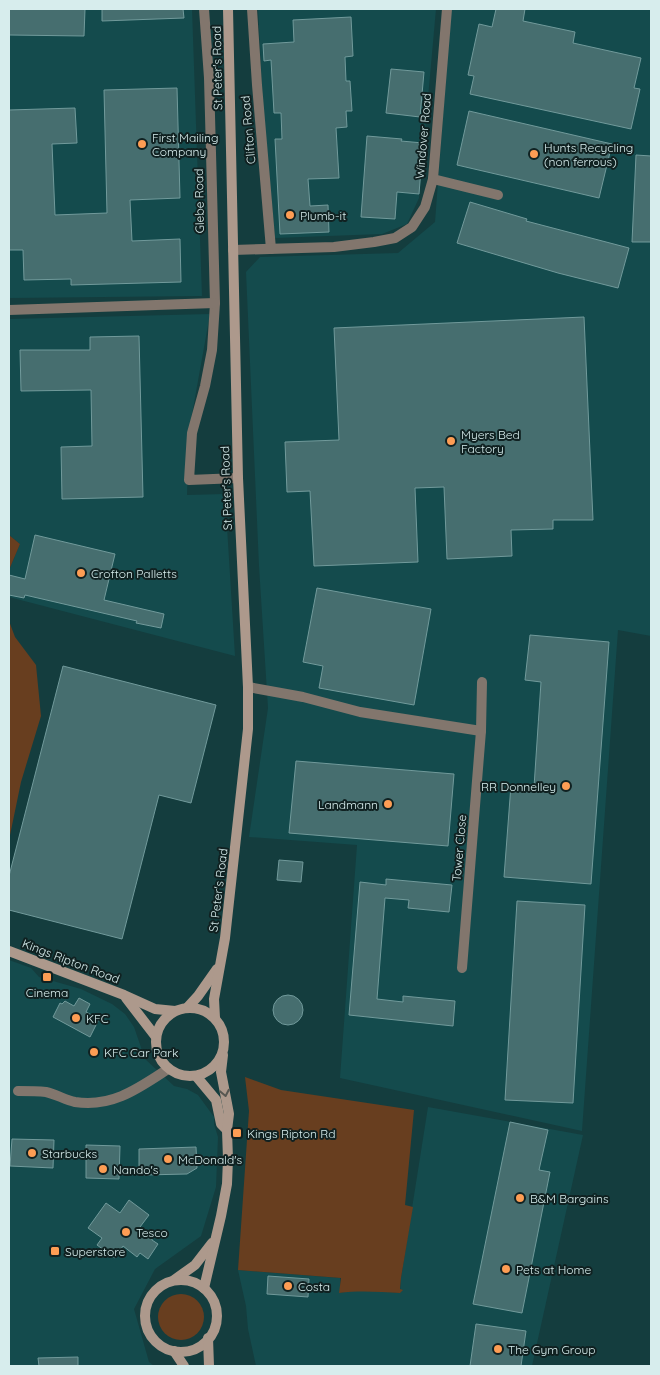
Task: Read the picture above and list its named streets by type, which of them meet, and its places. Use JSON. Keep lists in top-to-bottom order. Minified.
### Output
{"streets":{"street":["St Peter's Road","Clifton Road","Windover Road","Glebe Road","Tower Close","Kings Ripton Road"]},"crossings":[["St Peter's Road","Windover Road"],["St Peter's Road","Glebe Road"],["St Peter's Road","Kings Ripton Road"],["Clifton Road","Windover Road"]],"places":{"other":["First Mailing Company","Hunts Recycling (non ferrous)","Plumb-it","Myers Bed Factory","Crofton Palletts","RR Donnelley","Landmann","KFC","KFC Car Park","Starbucks","McDonald's","Nando's","B&M Bargains","Tesco","Pets at Home","Costa","The Gym Group"],"transit":["Cinema","Kings Ripton Rd","Superstore"]}}
